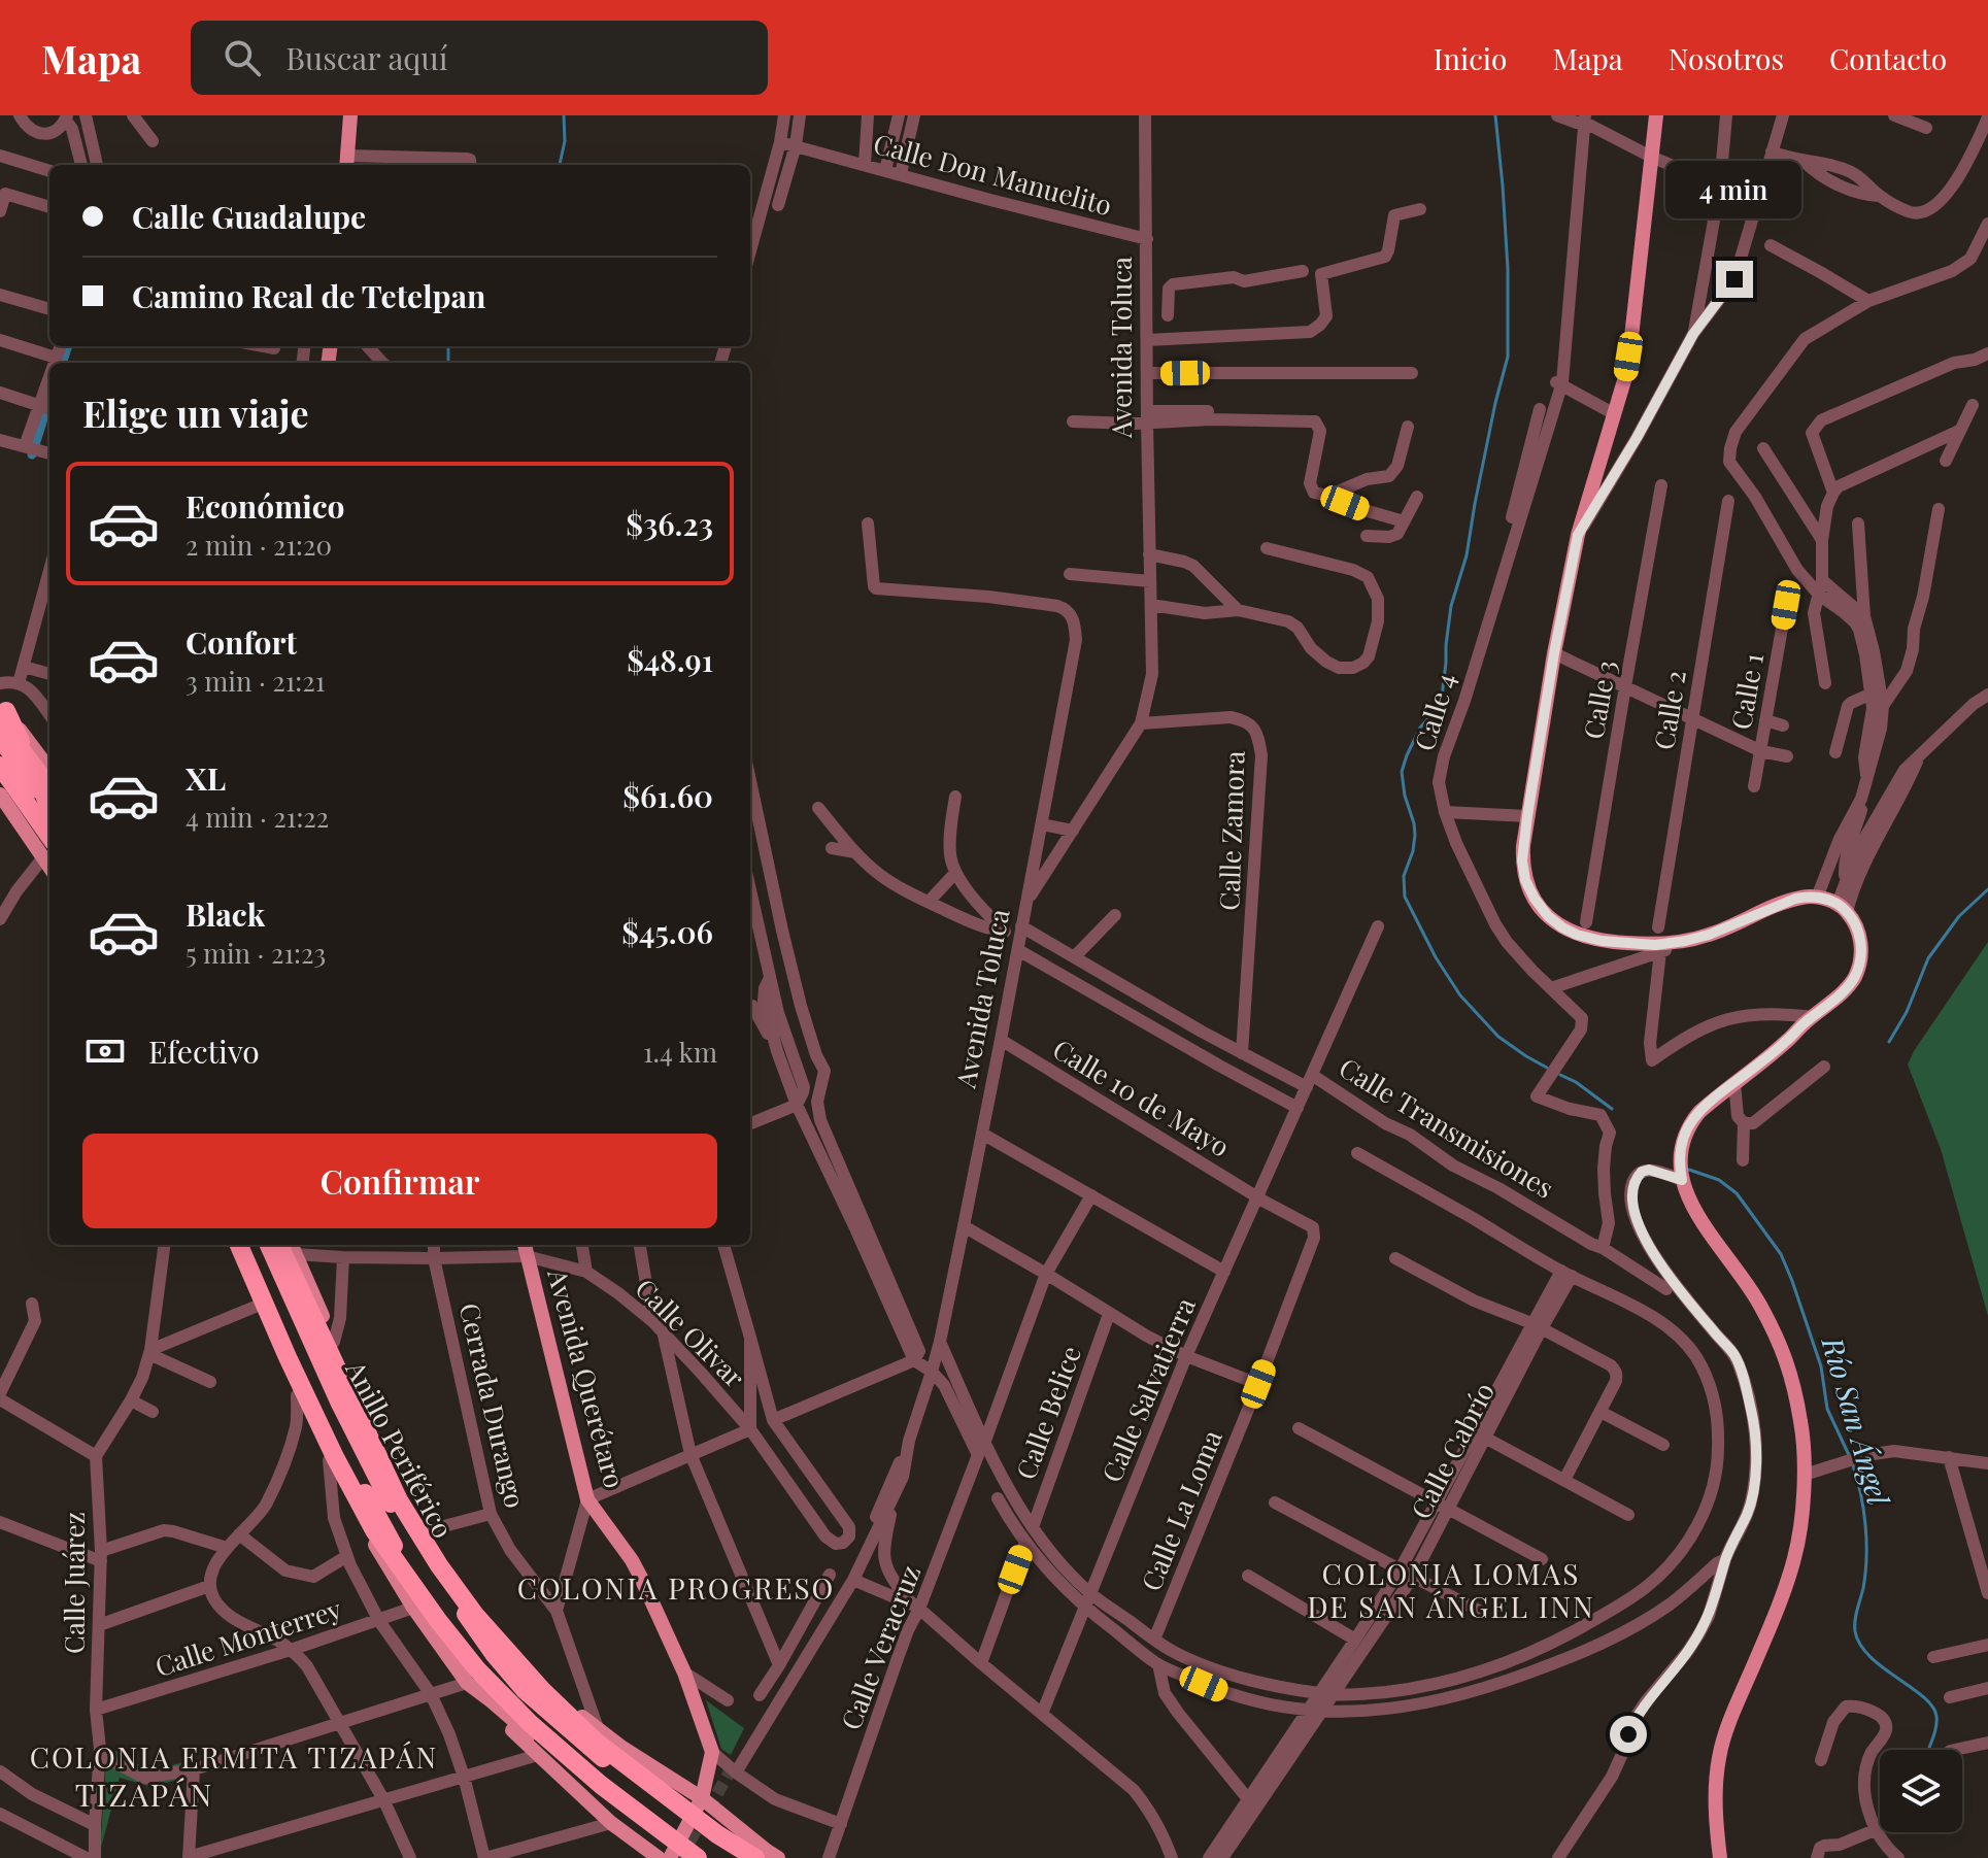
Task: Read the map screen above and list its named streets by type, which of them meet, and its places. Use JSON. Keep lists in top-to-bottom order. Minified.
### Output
{"streets":{"highway":["Anillo Periférico"],"main road":["Avenida Querétaro"],"street":["Calle Don Manuelito","Avenida Toluca","Calle 1","Calle 3","Calle 2","Calle 4","Calle Zamora","Calle 10 de Mayo","Calle Transmisiones","Calle Olivar","Calle Salvatierra","Cerrada Durango","Calle Belice","Calle Cabrío","Calle La Loma","Calle Juárez","Calle Monterrey","Calle Veracruz"]},"crossings":[["Calle Don Manuelito","Avenida Toluca"],["Avenida Toluca","Calle Zamora"],["Avenida Toluca","Calle 10 de Mayo"],["Avenida Toluca","Calle Transmisiones"],["Avenida Toluca","Calle Veracruz"],["Calle 4","Calle Transmisiones"],["Calle Zamora","Calle Transmisiones"],["Calle 10 de Mayo","Calle Salvatierra"],["Calle 10 de Mayo","Calle La Loma"],["Calle Transmisiones","Calle Salvatierra"],["Calle Olivar","Avenida Querétaro"],["Calle Olivar","Cerrada Durango"],["Calle Salvatierra","Calle La Loma"],["Calle Juárez","Calle Monterrey"]],"districts":["COLONIA LOMAS DE SAN ÁNGEL INN","COLONIA PROGRESO","COLONIA ERMITA TIZAPÁN","TIZAPÁN"],"water":["Río San Ángel"],"page":{"header":"Mapa","search":"Buscar aquí","nav":["Inicio","Mapa","Nosotros","Contacto"],"bubble":"4 min","banner":["Calle Guadalupe","Camino Real de Tetelpan"],"heading":"Elige un viaje","list":[{"name":"Económico","note":"2 min · 21:20","value":"$36.23"},{"name":"Confort","note":"3 min · 21:21","value":"$48.91"},{"name":"XL","note":"4 min · 21:22","value":"$61.60"},{"name":"Black","note":"5 min · 21:23","value":"$45.06"}],"pay":["Efectivo","1.4 km"],"buttons":"Confirmar"}}
